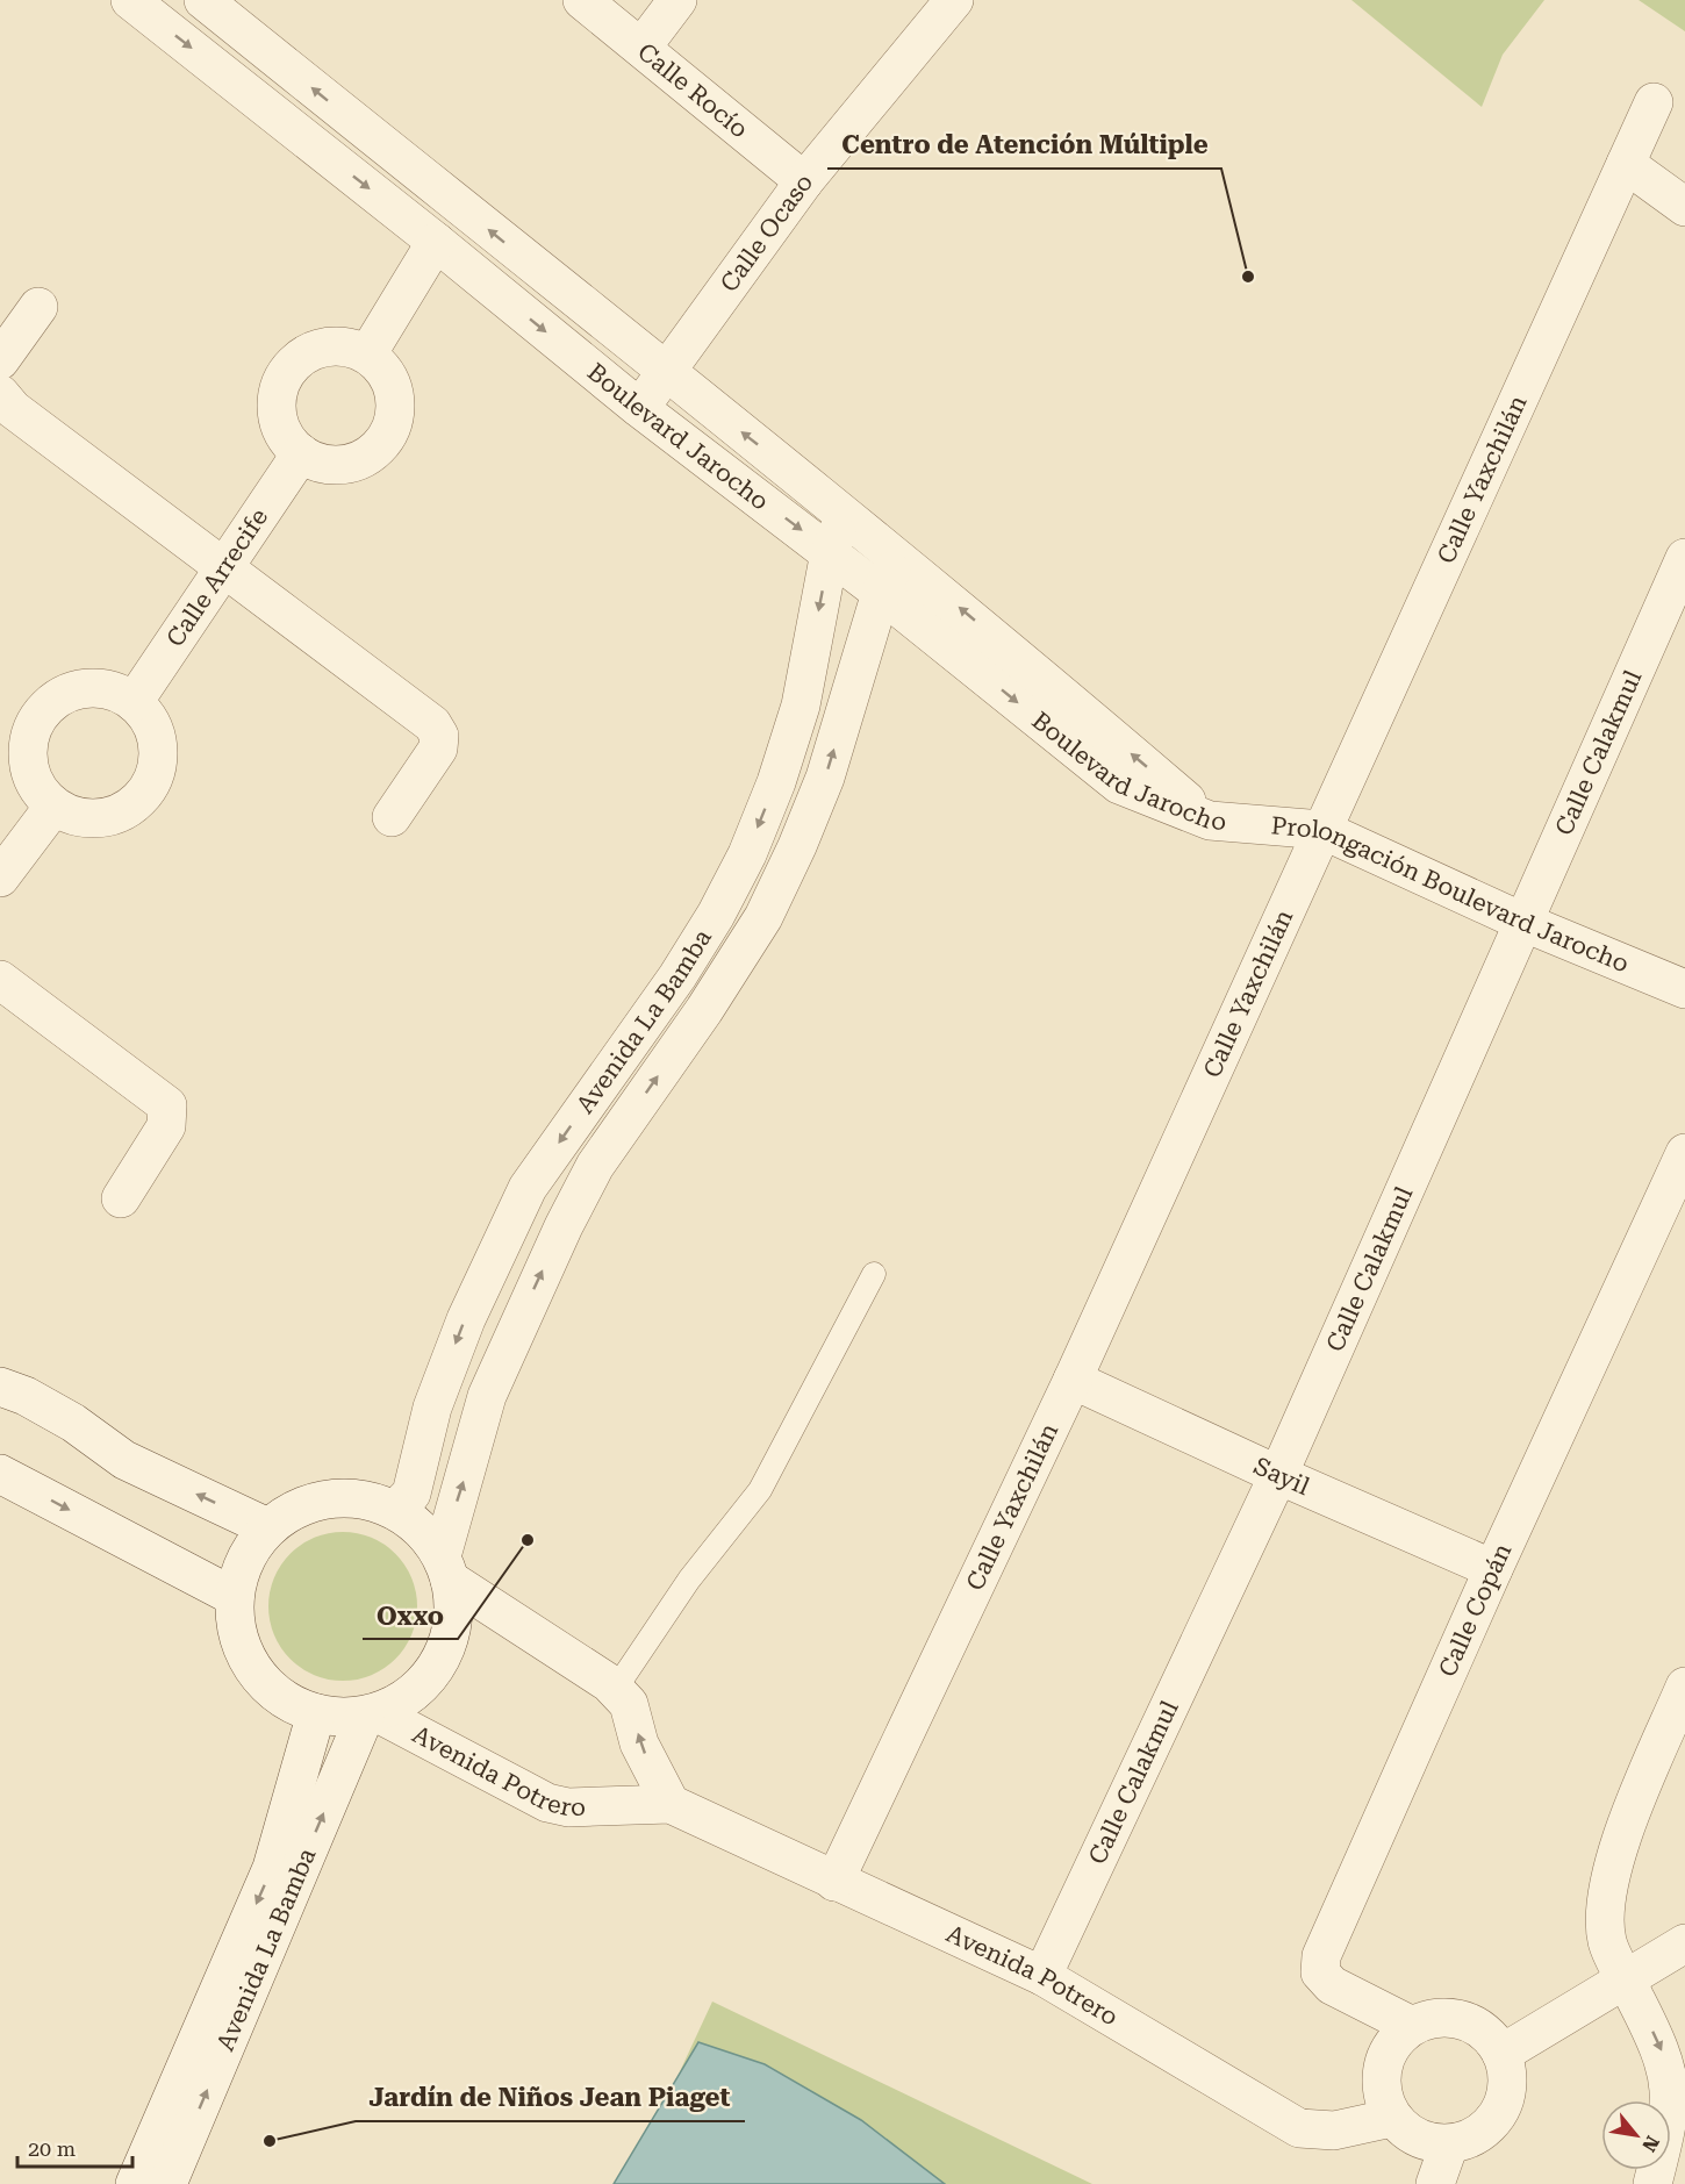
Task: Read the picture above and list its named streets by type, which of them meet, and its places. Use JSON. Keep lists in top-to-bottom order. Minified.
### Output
{"streets":{"street":["Calle Rocío","Calle Ocaso","Boulevard Jarocho","Calle Yaxchilán","Calle Arrecife","Calle Calakmul","Prolongación Boulevard Jarocho","Avenida La Bamba","Sayil","Calle Copán","Avenida Potrero"]},"crossings":[["Calle Rocío","Calle Ocaso"],["Calle Ocaso","Boulevard Jarocho"],["Boulevard Jarocho","Prolongación Boulevard Jarocho"],["Boulevard Jarocho","Avenida La Bamba"],["Calle Yaxchilán","Prolongación Boulevard Jarocho"],["Calle Yaxchilán","Sayil"],["Calle Yaxchilán","Avenida Potrero"],["Calle Calakmul","Prolongación Boulevard Jarocho"],["Calle Calakmul","Sayil"],["Calle Calakmul","Avenida Potrero"],["Avenida La Bamba","Avenida Potrero"],["Sayil","Calle Copán"],["Calle Copán","Avenida Potrero"]],"places":["Centro de Atención Múltiple","Oxxo","Jardín de Niños Jean Piaget"],"scale_bar":"20 m","north":"bottom right"}
